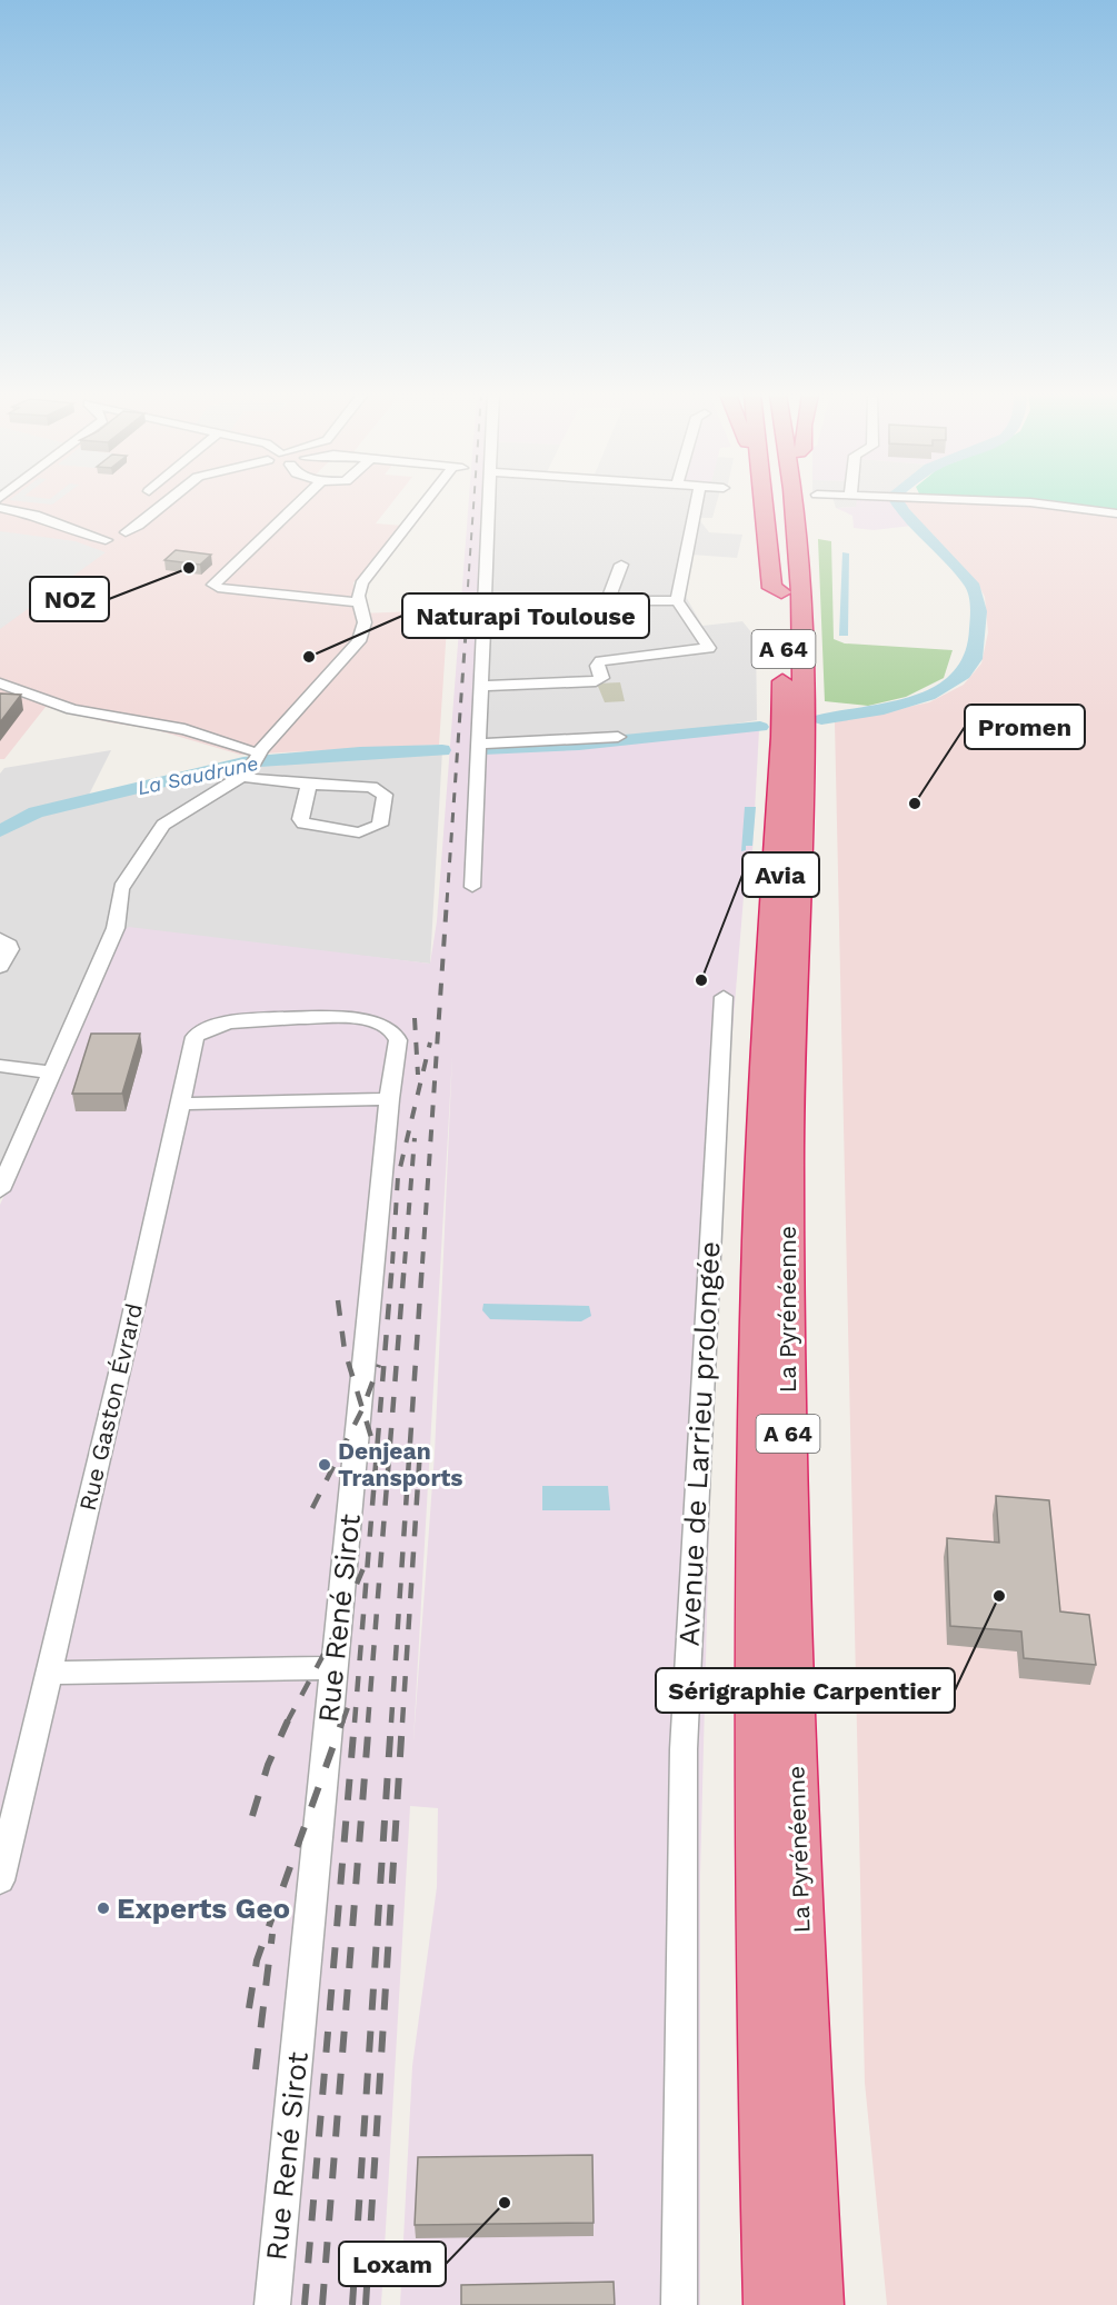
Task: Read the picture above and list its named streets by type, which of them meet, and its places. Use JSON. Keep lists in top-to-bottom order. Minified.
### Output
{"streets":{"highway":["A 64","La Pyrénéenne"],"street":["Rue Gaston Évrard","Avenue de Larrieu prolongée","Rue René Sirot"]},"crossings":[["Rue Gaston Évrard","Rue René Sirot"]],"water":["La Saudrune"],"places":["NOZ","Naturapi Toulouse","Promen","Avia","Denjean Transports","Sérigraphie Carpentier","Experts Geo","Loxam"]}
